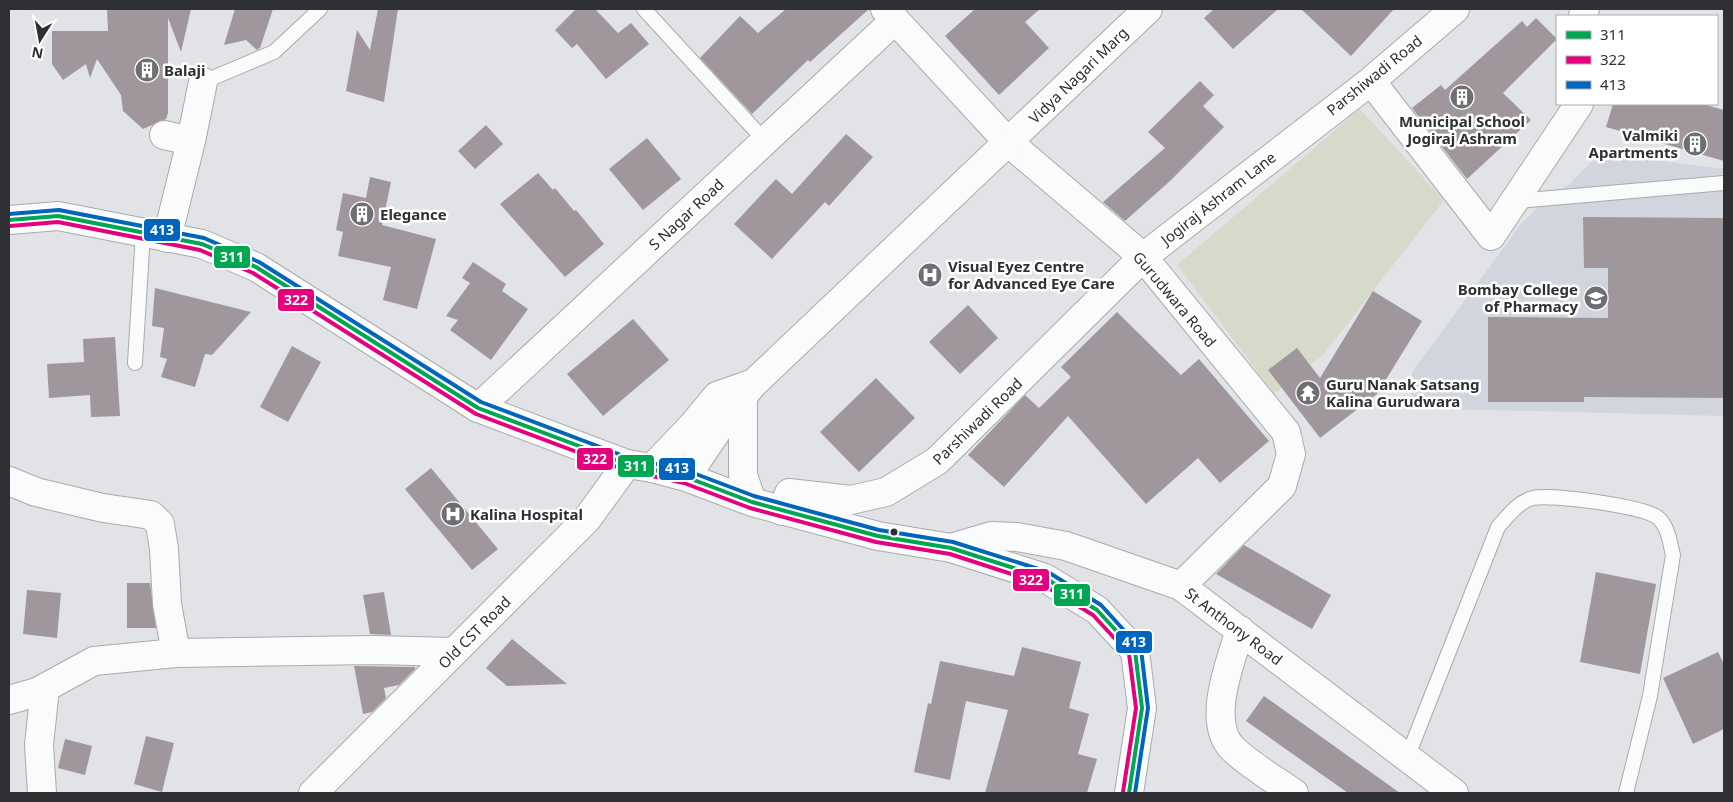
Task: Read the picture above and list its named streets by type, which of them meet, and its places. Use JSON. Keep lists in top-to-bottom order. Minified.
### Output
{"streets":{"street":["Vidya Nagari Marg","Parshiwadi Road","Jogiraj Ashram Lane","S Nagar Road","Gurudwara Road","St Anthony Road","Old CST Road"]},"crossings":[["Vidya Nagari Marg","Gurudwara Road"],["Parshiwadi Road","Jogiraj Ashram Lane"],["Parshiwadi Road","Gurudwara Road"],["Jogiraj Ashram Lane","Gurudwara Road"],["S Nagar Road","Gurudwara Road"],["Gurudwara Road","St Anthony Road"]],"places":{"building":["Balaji","Municipal School Jogiraj Ashram","Valmiki Apartments","Elegance"],"hospital":["Visual Eyez Centre for Advanced Eye Care","Kalina Hospital"],"school or university":["Bombay College of Pharmacy"],"temple":["Guru Nanak Satsang Kalina Gurudwara"]},"lines":["transit line 413","transit line 311","transit line 322"],"legend":["311","322","413"],"north":"bottom"}
